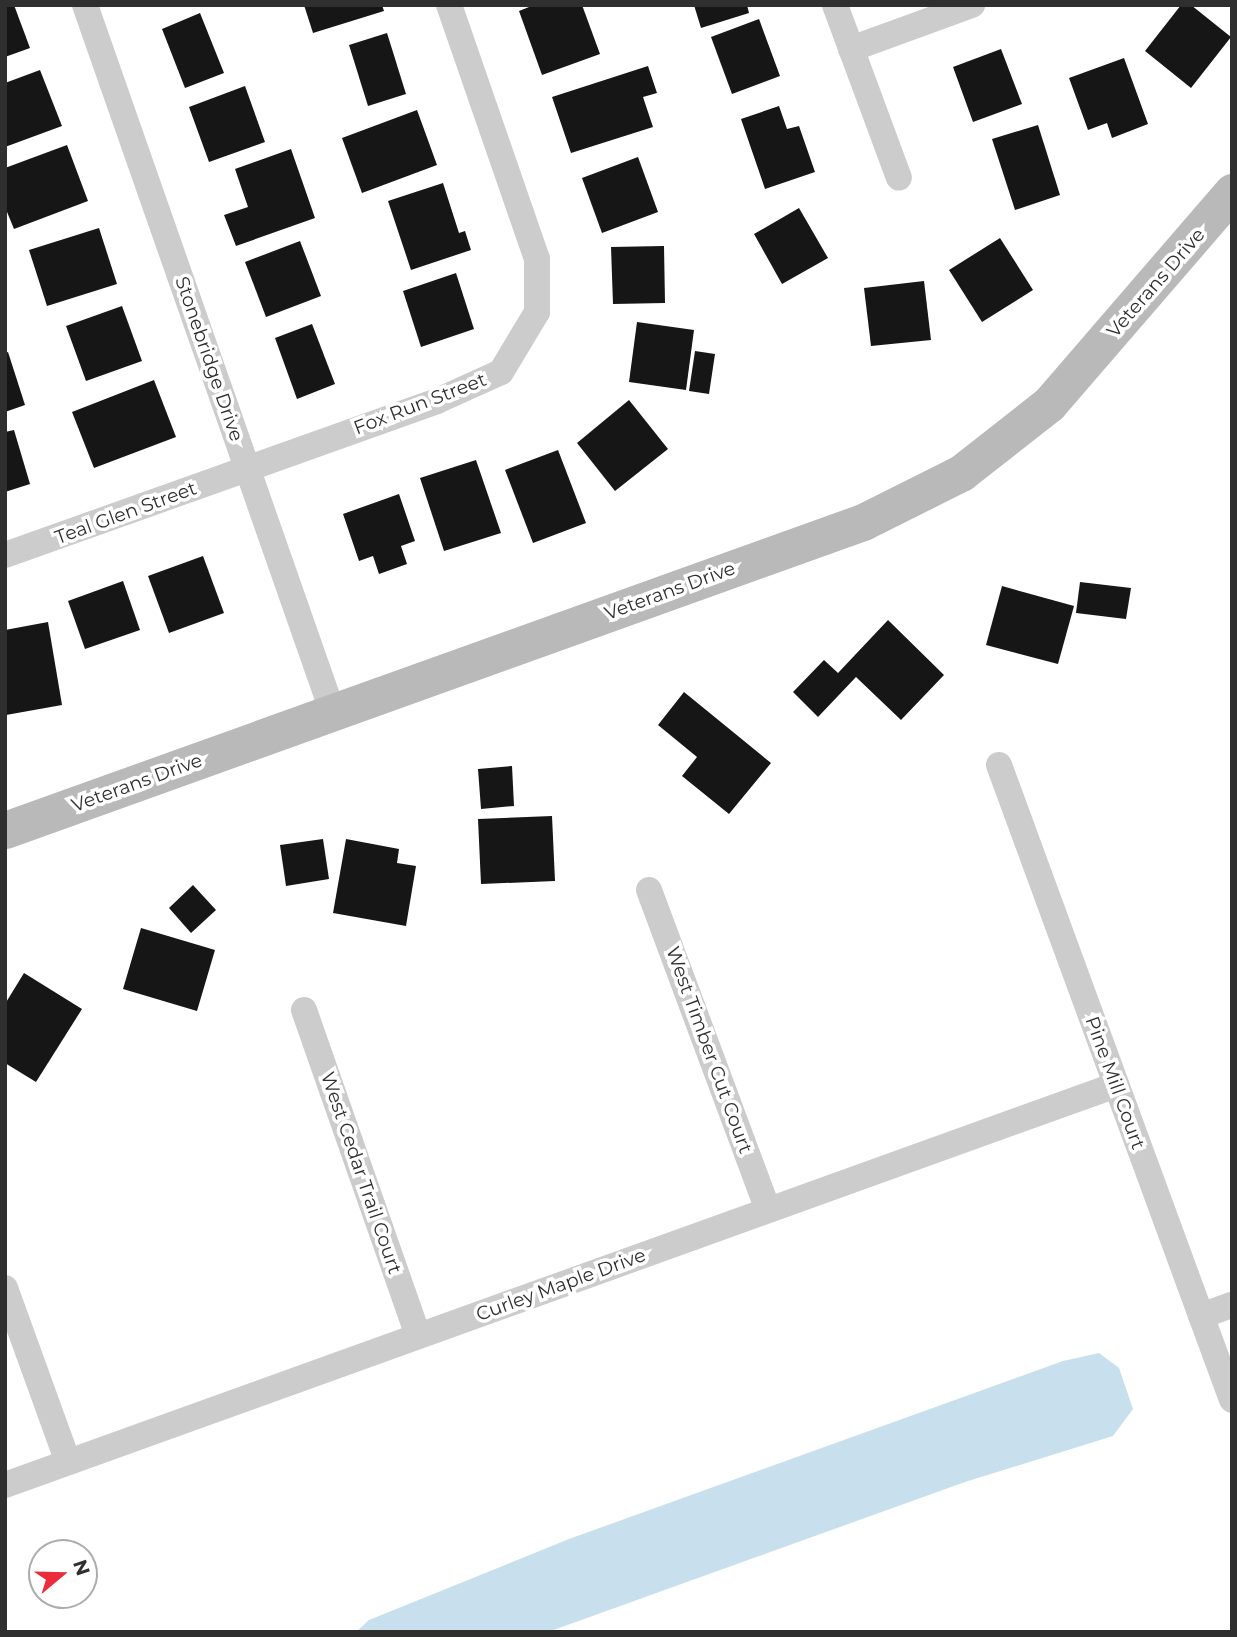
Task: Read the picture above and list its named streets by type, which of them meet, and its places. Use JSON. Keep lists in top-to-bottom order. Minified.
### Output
{"streets":{"street":["Veterans Drive","Stonebridge Drive","Fox Run Street","Teal Glen Street","West Timber Cut Court","Pine Mill Court","West Cedar Trail Court","Curley Maple Drive"]},"crossings":[["Veterans Drive","Stonebridge Drive"],["Stonebridge Drive","Fox Run Street"],["Stonebridge Drive","Teal Glen Street"],["Fox Run Street","Teal Glen Street"],["West Timber Cut Court","Curley Maple Drive"],["Pine Mill Court","Curley Maple Drive"],["West Cedar Trail Court","Curley Maple Drive"]],"north":"right"}
